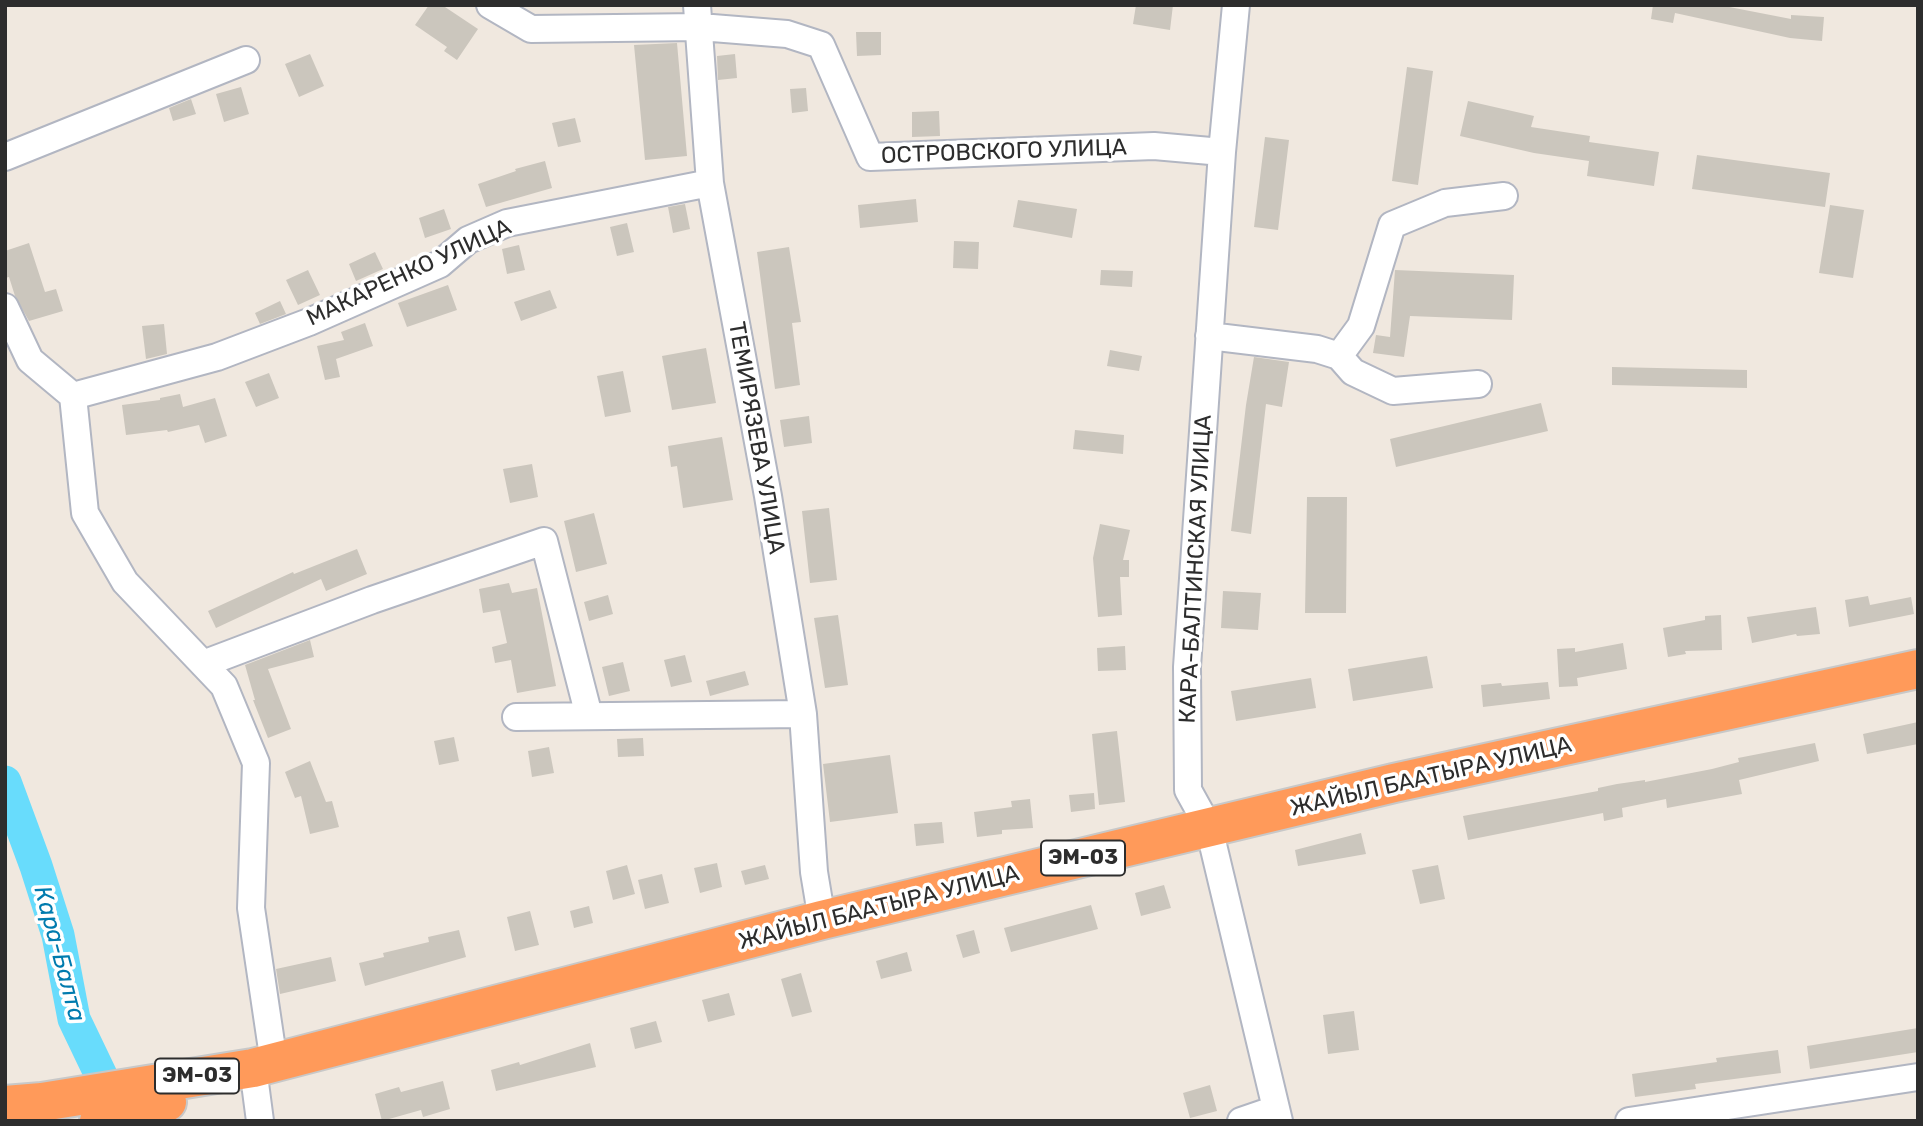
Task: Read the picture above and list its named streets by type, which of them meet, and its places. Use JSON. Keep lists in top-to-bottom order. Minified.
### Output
{"streets":{"highway":["ЖАЙЫЛ БААТЫРА УЛИЦА","ЭМ-03"],"street":["ОСТРОВСКОГО УЛИЦА","МАКАРЕНКО УЛИЦА","ТЕМИРЯЗЕВА УЛИЦА","КАРА-БАЛТИНСКАЯ УЛИЦА"]},"crossings":[["ОСТРОВСКОГО УЛИЦА","ТЕМИРЯЗЕВА УЛИЦА"],["ОСТРОВСКОГО УЛИЦА","КАРА-БАЛТИНСКАЯ УЛИЦА"],["МАКАРЕНКО УЛИЦА","ТЕМИРЯЗЕВА УЛИЦА"],["ТЕМИРЯЗЕВА УЛИЦА","ЖАЙЫЛ БААТЫРА УЛИЦА"],["КАРА-БАЛТИНСКАЯ УЛИЦА","ЖАЙЫЛ БААТЫРА УЛИЦА"],["ЖАЙЫЛ БААТЫРА УЛИЦА","ЭМ-03"]],"water":["Кара-Балта"]}
